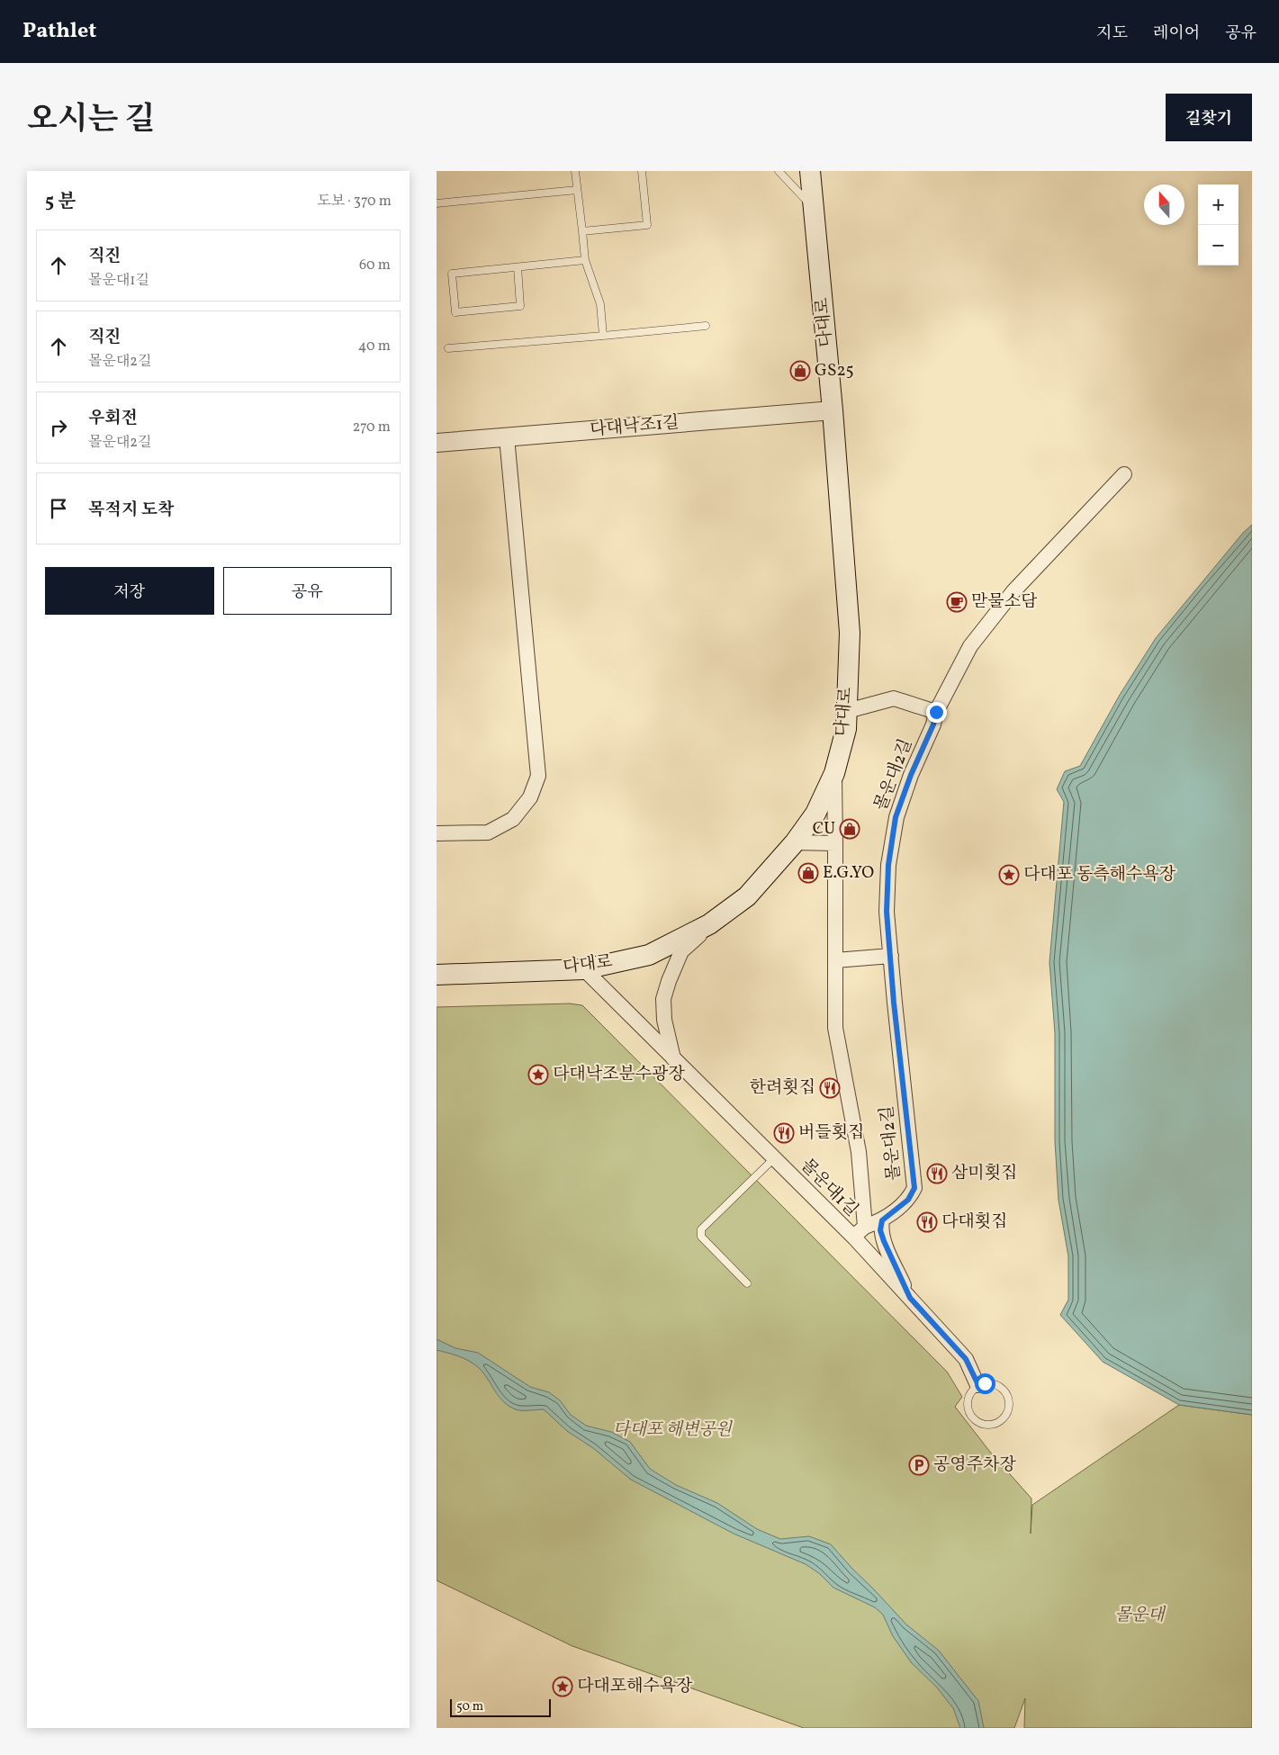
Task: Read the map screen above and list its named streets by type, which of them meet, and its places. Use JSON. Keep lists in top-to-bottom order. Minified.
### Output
{"streets":{"main road":["다대로"],"street":["다대낙조1길","몰운대2길","몰운대1길"]},"crossings":[["다대로","다대낙조1길"],["다대로","몰운대1길"]],"parks":["다대포 해변공원","몰운대"],"places":{"shop":["GS25","CU","E.G.YO"],"cafe":["맏물소담"],"place":["다대포 동측해수욕장","다대낙조분수광장","다대포해수욕장"],"restaurant":["한려횟집","버들횟집","삼미횟집","다대횟집"],"parking":["공영주차장"]},"scale_bar":"50 m","north":"top","page":{"header":"Pathlet","nav":["지도","레이어","공유"],"title":"오시는 길","buttons":["길찾기",["저장","공유"]],"heading":["5 분","도보 · 370 m"],"map_buttons":["+","−"],"list":[["직진","몰운대1길","60 m"],["직진","몰운대2길","40 m"],["우회전","몰운대2길","270 m"],"목적지 도착"],"scale":"50 m"}}
